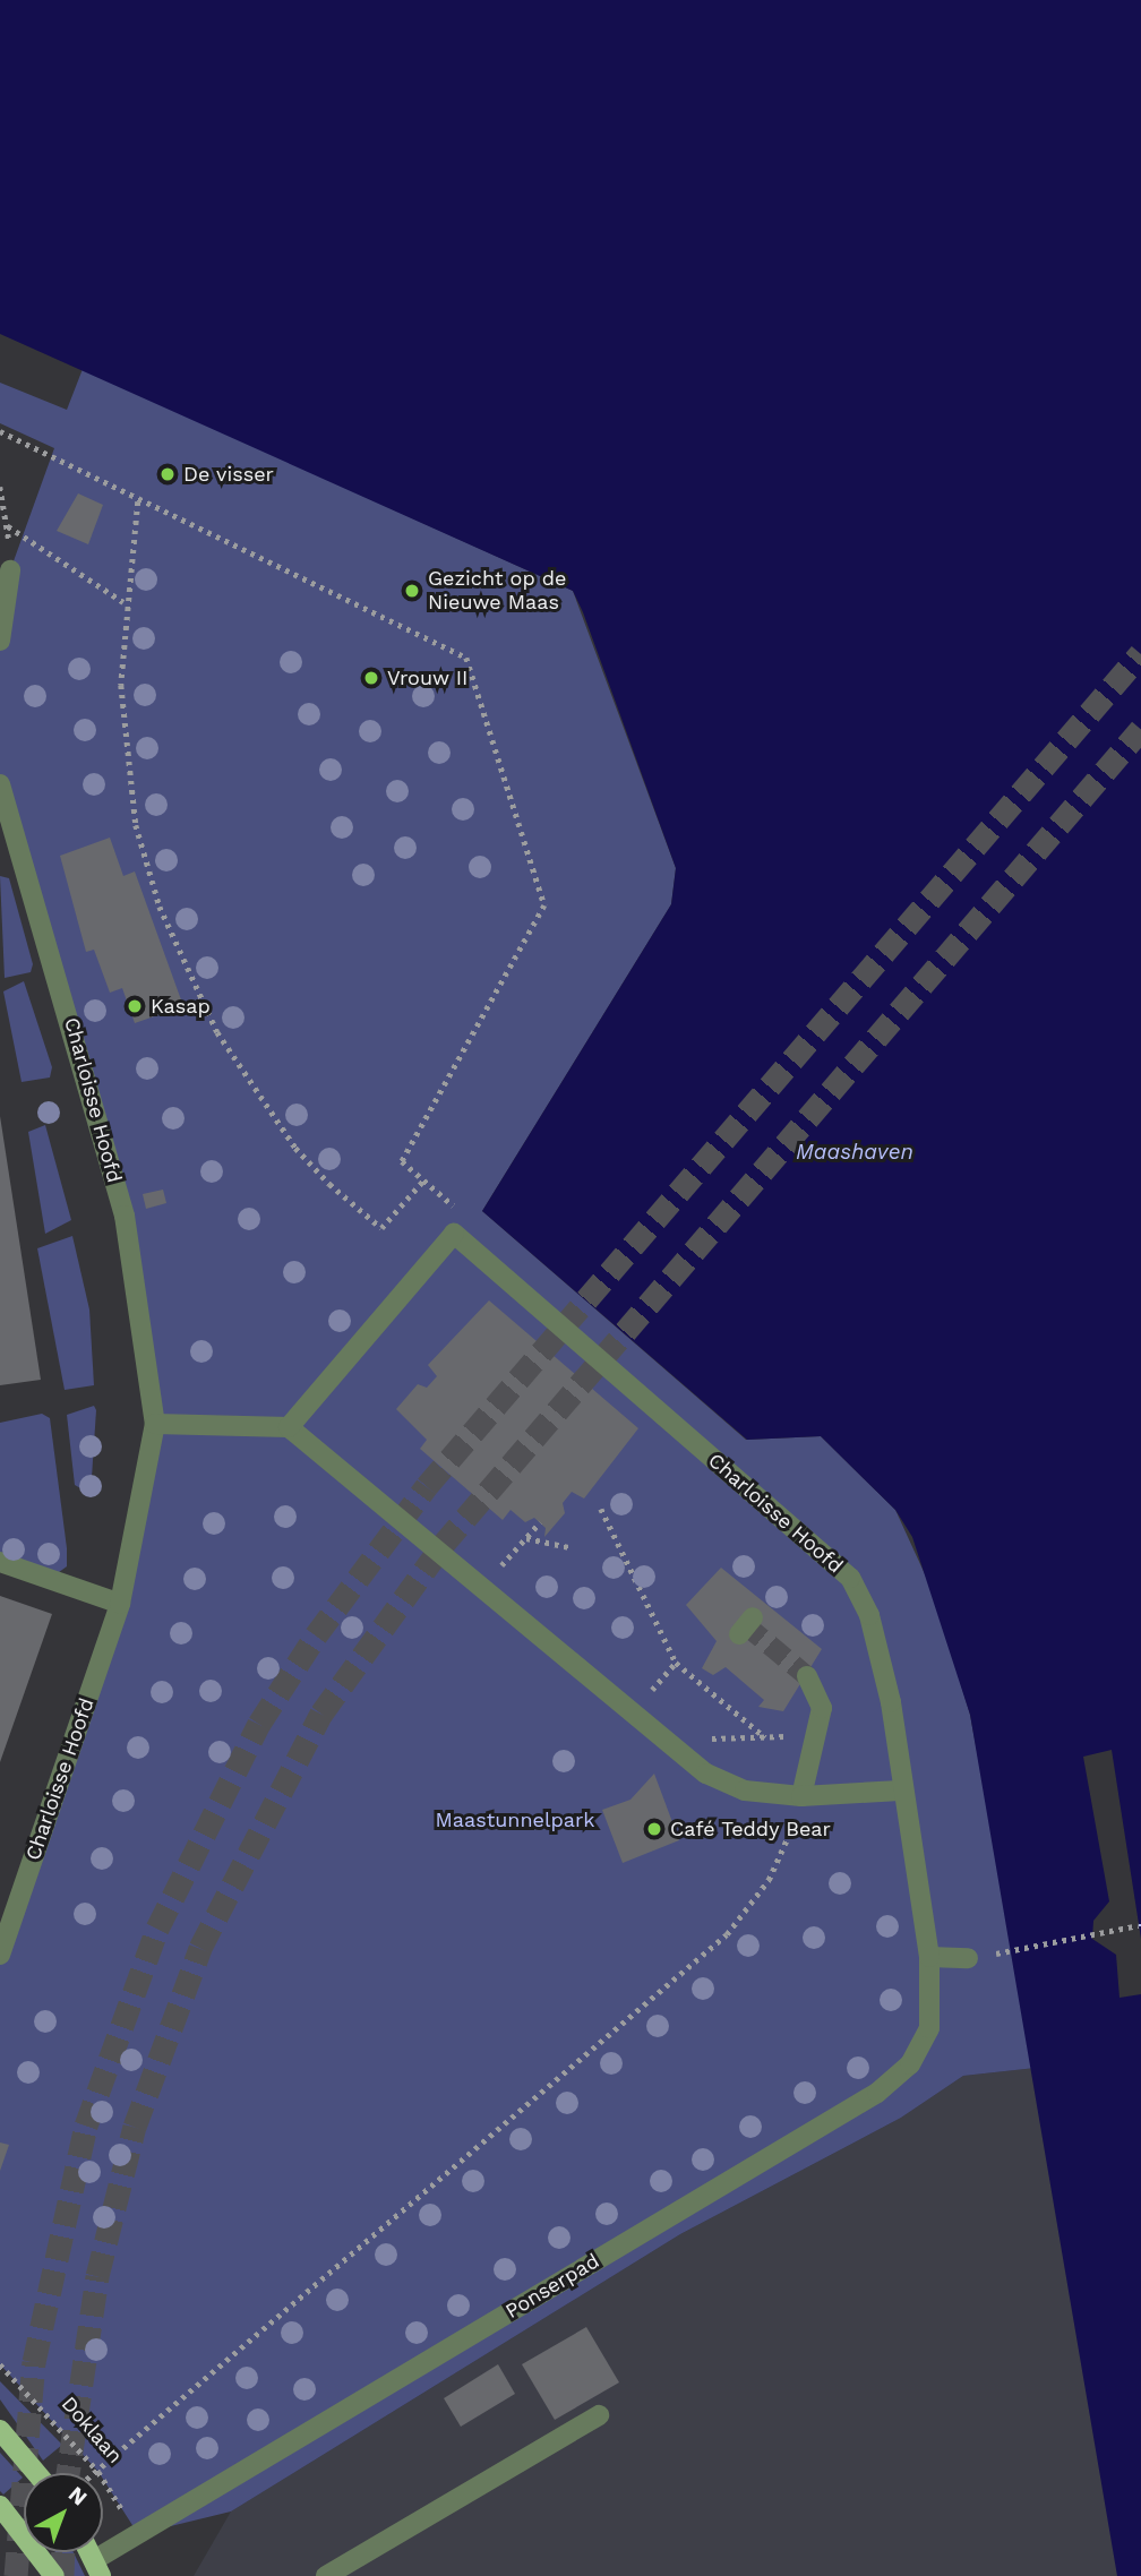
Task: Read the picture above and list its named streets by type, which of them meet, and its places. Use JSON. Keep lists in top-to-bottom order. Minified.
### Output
{"streets":{"street":["Charloisse Hoofd","Ponserpad"],"path":["Doklaan"]},"crossings":[["Charloisse Hoofd","Ponserpad"],["Ponserpad","Doklaan"]],"water":["Maashaven"],"parks":["Maastunnelpark"],"places":["De visser","Gezicht op de Nieuwe Maas","Vrouw II","Kasap","Café Teddy Bear"],"north":"top right"}
